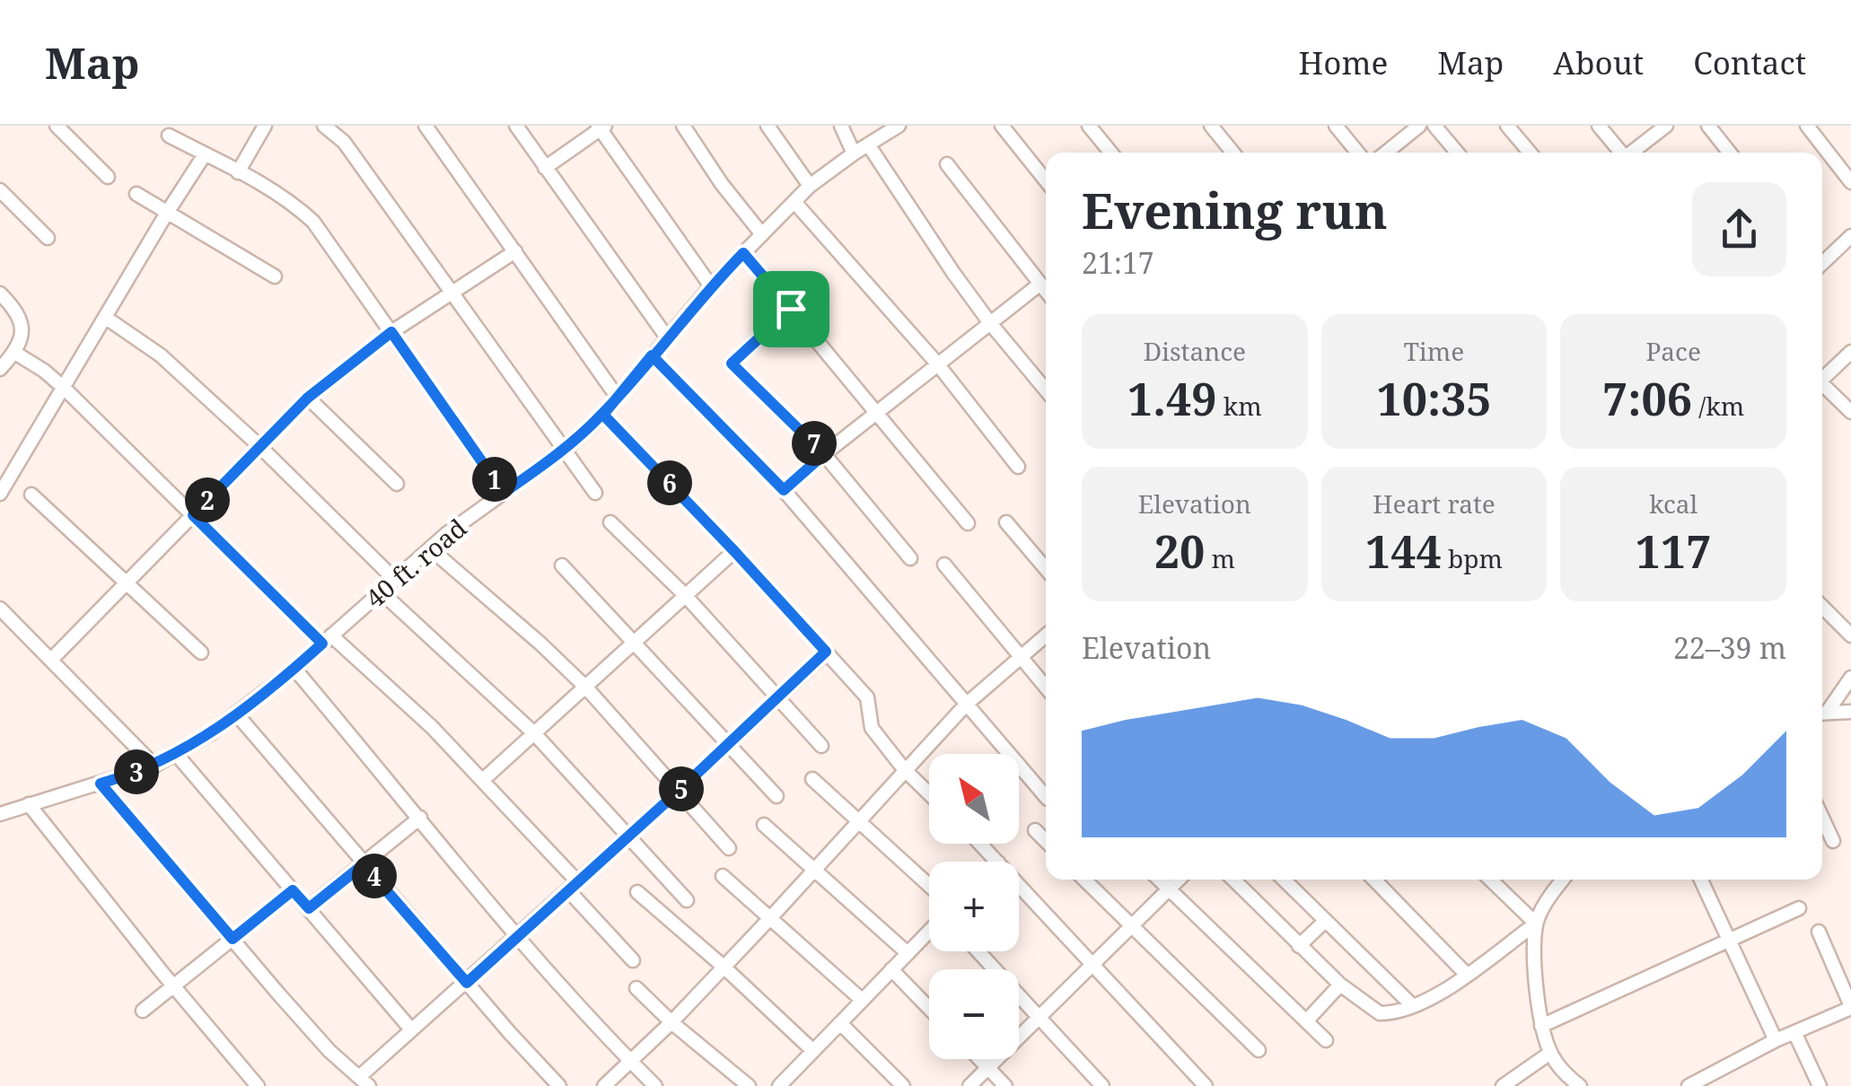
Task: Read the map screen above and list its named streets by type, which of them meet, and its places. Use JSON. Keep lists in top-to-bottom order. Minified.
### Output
{"streets":{"street":["40 ft. road"]},"north":"top left","page":{"header":"Map","nav":["Home","Map","About","Contact"],"heading":["Evening run","21:17"],"stats":[["Distance","1.49 km"],["Time","10:35"],["Pace","7:06 /km"],["Elevation","20 m"],["Heart rate","144 bpm"],["kcal","117"]],"pins":["7","1","6","2","3","5","4"],"chart":["Elevation","22–39 m"],"map_buttons":["+","−"]}}
